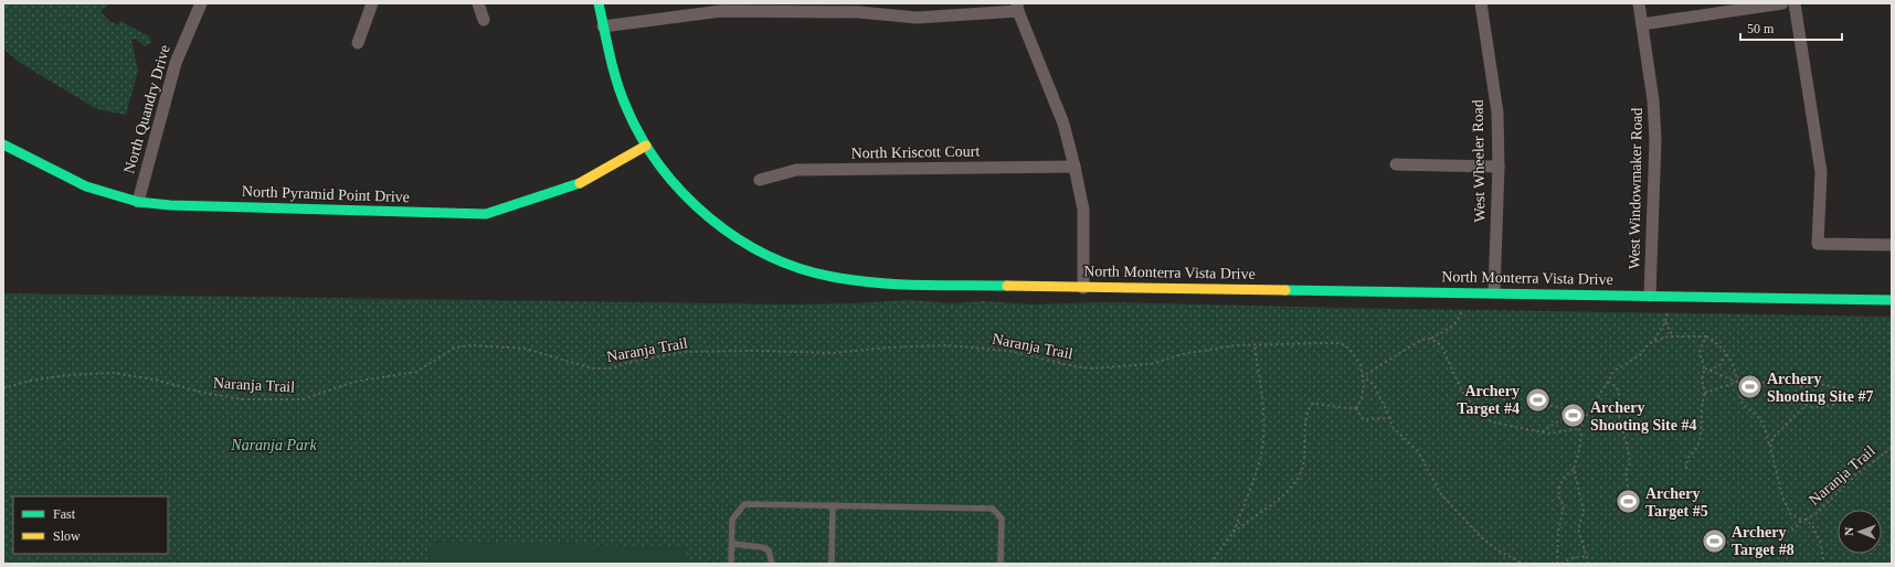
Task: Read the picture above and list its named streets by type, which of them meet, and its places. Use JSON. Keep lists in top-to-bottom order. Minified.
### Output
{"streets":{"street":["North Quandry Drive","North Kriscott Court","West Wheeler Road","West Windowmaker Road","North Pyramid Point Drive","North Monterra Vista Drive"],"path":["Naranja Trail"]},"crossings":[["North Quandry Drive","North Pyramid Point Drive"],["West Wheeler Road","North Monterra Vista Drive"],["West Windowmaker Road","North Monterra Vista Drive"],["North Pyramid Point Drive","North Monterra Vista Drive"]],"parks":["Naranja Park"],"places":{"sports":["Archery Shooting Site #7","Archery Target #4","Archery Shooting Site #4","Archery Target #5","Archery Target #8"]},"legend":["Fast","Slow"],"scale_bar":"50 m","north":"left"}
